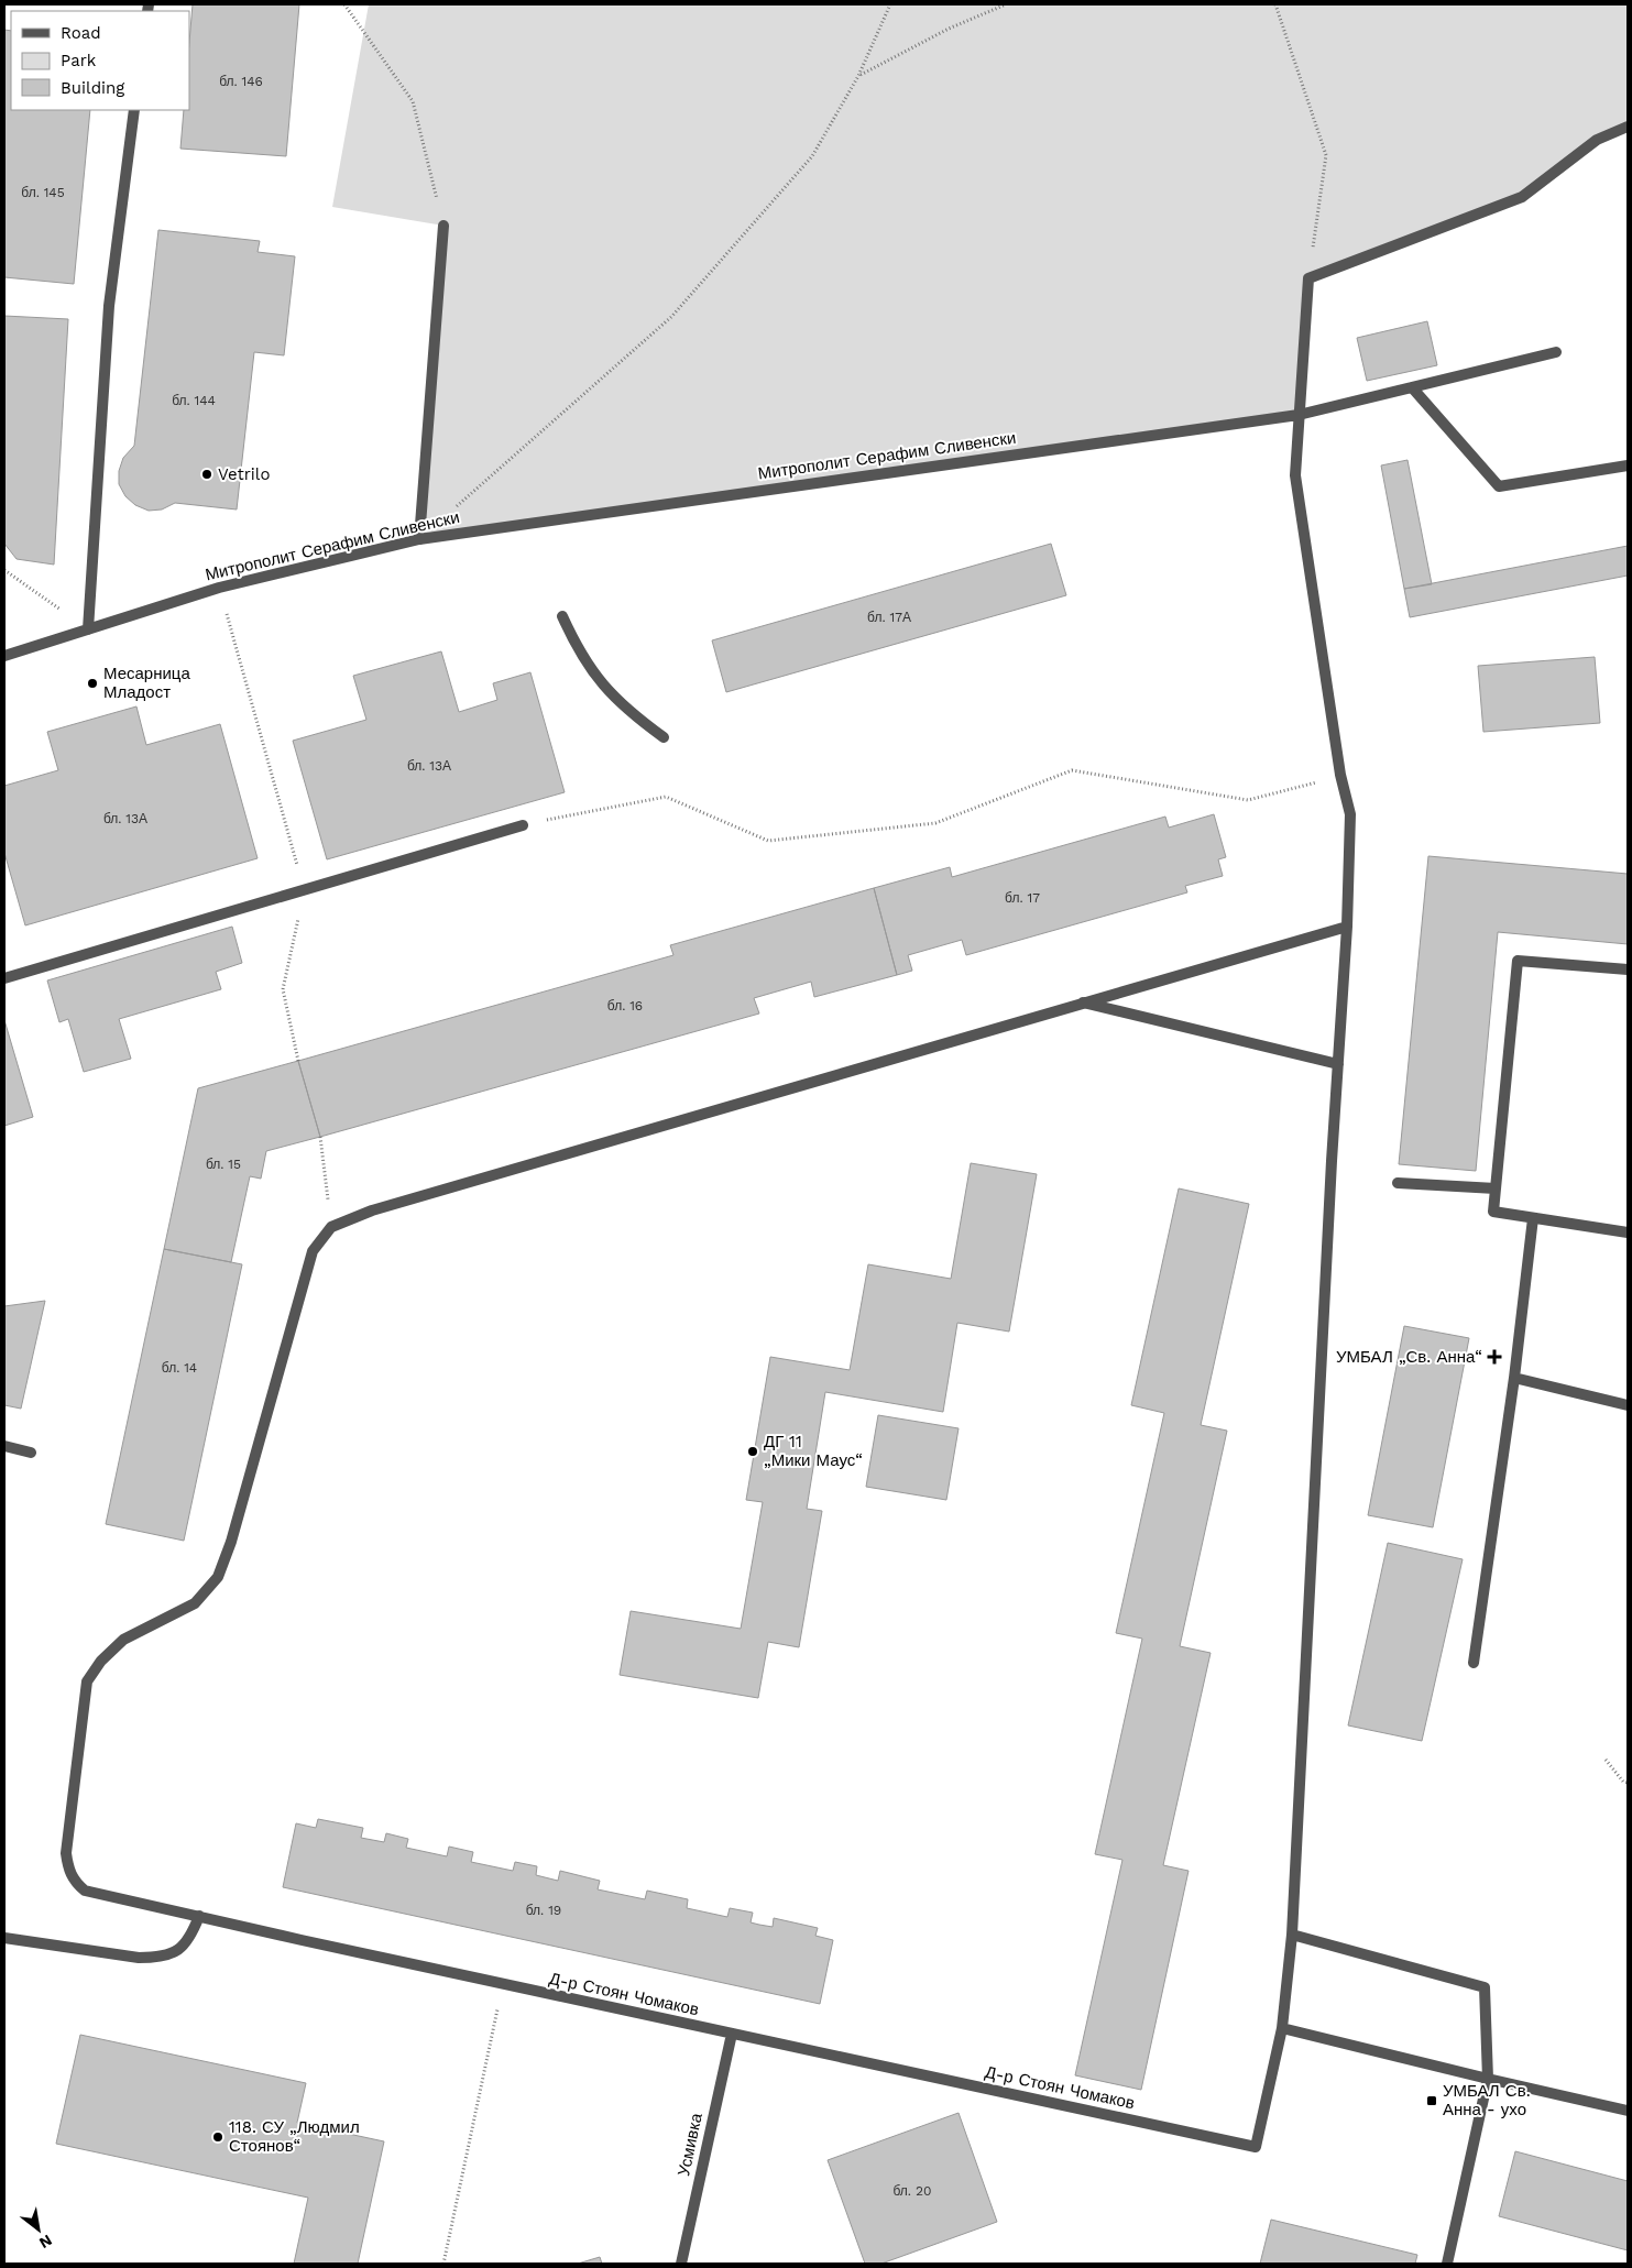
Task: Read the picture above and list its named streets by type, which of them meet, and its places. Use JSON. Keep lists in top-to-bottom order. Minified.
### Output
{"streets":{"street":["Митрополит Серафим Сливенски","Д-р Стоян Чомаков","Усмивка"]},"crossings":[["Д-р Стоян Чомаков","Усмивка"]],"places":{"other":["Vetrilo","Месарница Младост","ДГ 11 „Мики Маус“","118. СУ „Людмил Стоянов“"],"health":["УМБАЛ „Св. Анна“"],"transit":["УМБАЛ Св. Анна - ухо"]},"house_numbers":["бл. 146","бл. 145","бл. 144","бл. 17А","бл. 13А","бл. 13А","бл. 17","бл. 16","бл. 15","бл. 14","бл. 19","бл. 20"],"legend":["Road","Park","Building"],"north":"bottom right"}
